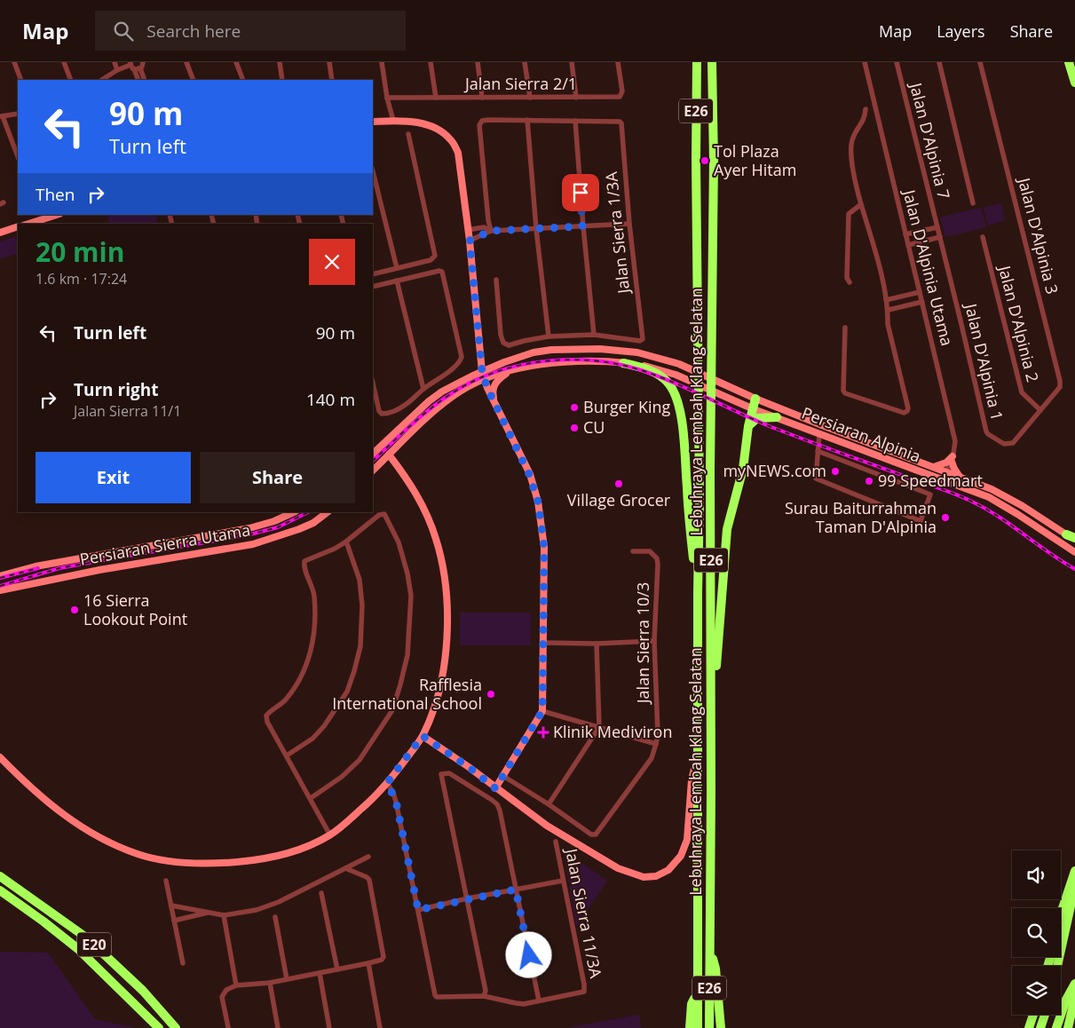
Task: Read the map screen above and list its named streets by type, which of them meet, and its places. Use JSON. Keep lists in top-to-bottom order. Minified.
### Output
{"streets":{"highway":["E26","Lebuhraya Lembah Klang Selatan","E20"],"main road":["Persiaran Alpinia","Persiaran Sierra Utama"],"street":["Jalan Sierra 2/1","Jalan D'Alpinia 7","Jalan Sierra 1/3A","Jalan D'Alpinia 3","Jalan D'Alpinia Utama","Jalan D'Alpinia 2","Jalan D'Alpinia 1","Jalan Sierra 10/3","Jalan Sierra 11/3A"]},"crossings":[["Jalan D'Alpinia 7","Jalan D'Alpinia 1"],["Jalan D'Alpinia 3","Jalan D'Alpinia 2"],["Jalan D'Alpinia 3","Jalan D'Alpinia 1"],["Jalan D'Alpinia Utama","Persiaran Alpinia"],["Jalan D'Alpinia 2","Jalan D'Alpinia 1"]],"places":{"other":["Tol Plaza Ayer Hitam","Burger King","CU","myNEWS.com","99 Speedmart","Village Grocer","Surau Baiturrahman Taman D'Alpinia","16 Sierra Lookout Point","Rafflesia International School"],"health":["Klinik Mediviron"]},"page":{"header":"Map","search":"Search here","nav":["Map","Layers","Share"],"turn":["90 m","Turn left"],"then":"Then","heading":["20 min","1.6 km · 17:24"],"list":[{"name":"Turn left","value":"90 m"},{"name":"Turn right","note":"Jalan Sierra 11/1","value":"140 m"}],"buttons":["Exit","Share"]}}
